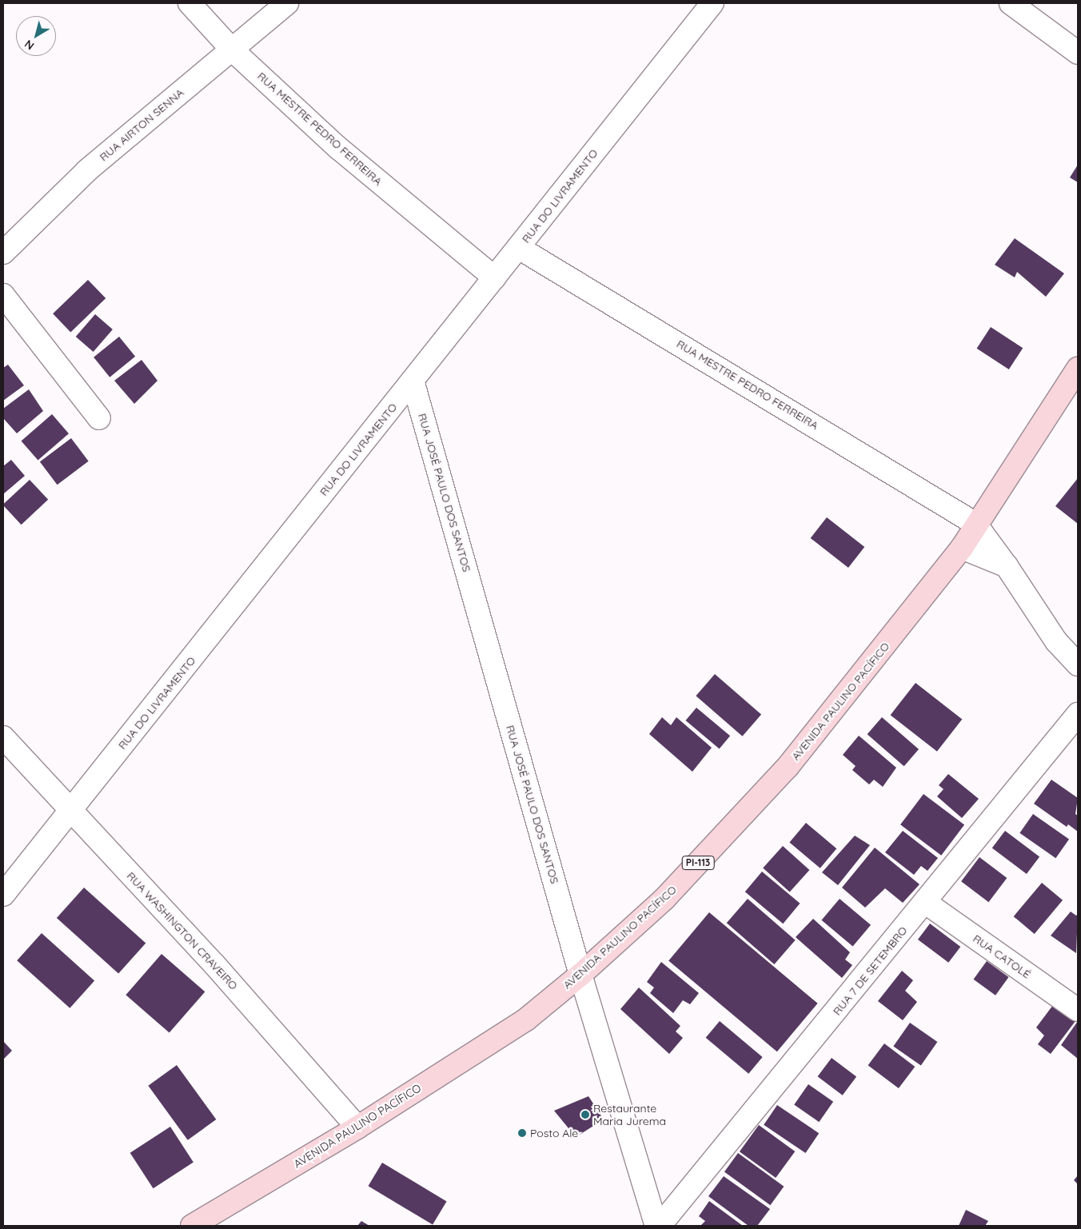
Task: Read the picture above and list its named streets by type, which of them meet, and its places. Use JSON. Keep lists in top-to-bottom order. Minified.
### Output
{"streets":{"main road":["AVENIDA PAULINO PACÍFICO","PI-113"],"street":["RUA AIRTON SENNA","RUA MESTRE PEDRO FERREIRA","RUA DO LIVRAMENTO","RUA JOSÉ PAULO DOS SANTOS","RUA WASHINGTON CRAVEIRO","RUA CATOLÉ","RUA 7 DE SETEMBRO"]},"crossings":[["RUA AIRTON SENNA","RUA MESTRE PEDRO FERREIRA"],["RUA MESTRE PEDRO FERREIRA","RUA DO LIVRAMENTO"],["RUA MESTRE PEDRO FERREIRA","AVENIDA PAULINO PACÍFICO"],["RUA DO LIVRAMENTO","RUA JOSÉ PAULO DOS SANTOS"],["RUA DO LIVRAMENTO","RUA WASHINGTON CRAVEIRO"],["RUA JOSÉ PAULO DOS SANTOS","AVENIDA PAULINO PACÍFICO"],["AVENIDA PAULINO PACÍFICO","RUA WASHINGTON CRAVEIRO"],["RUA CATOLÉ","RUA 7 DE SETEMBRO"]],"places":["Restaurante Maria Jurema","Posto Ale"],"north":"bottom left"}
